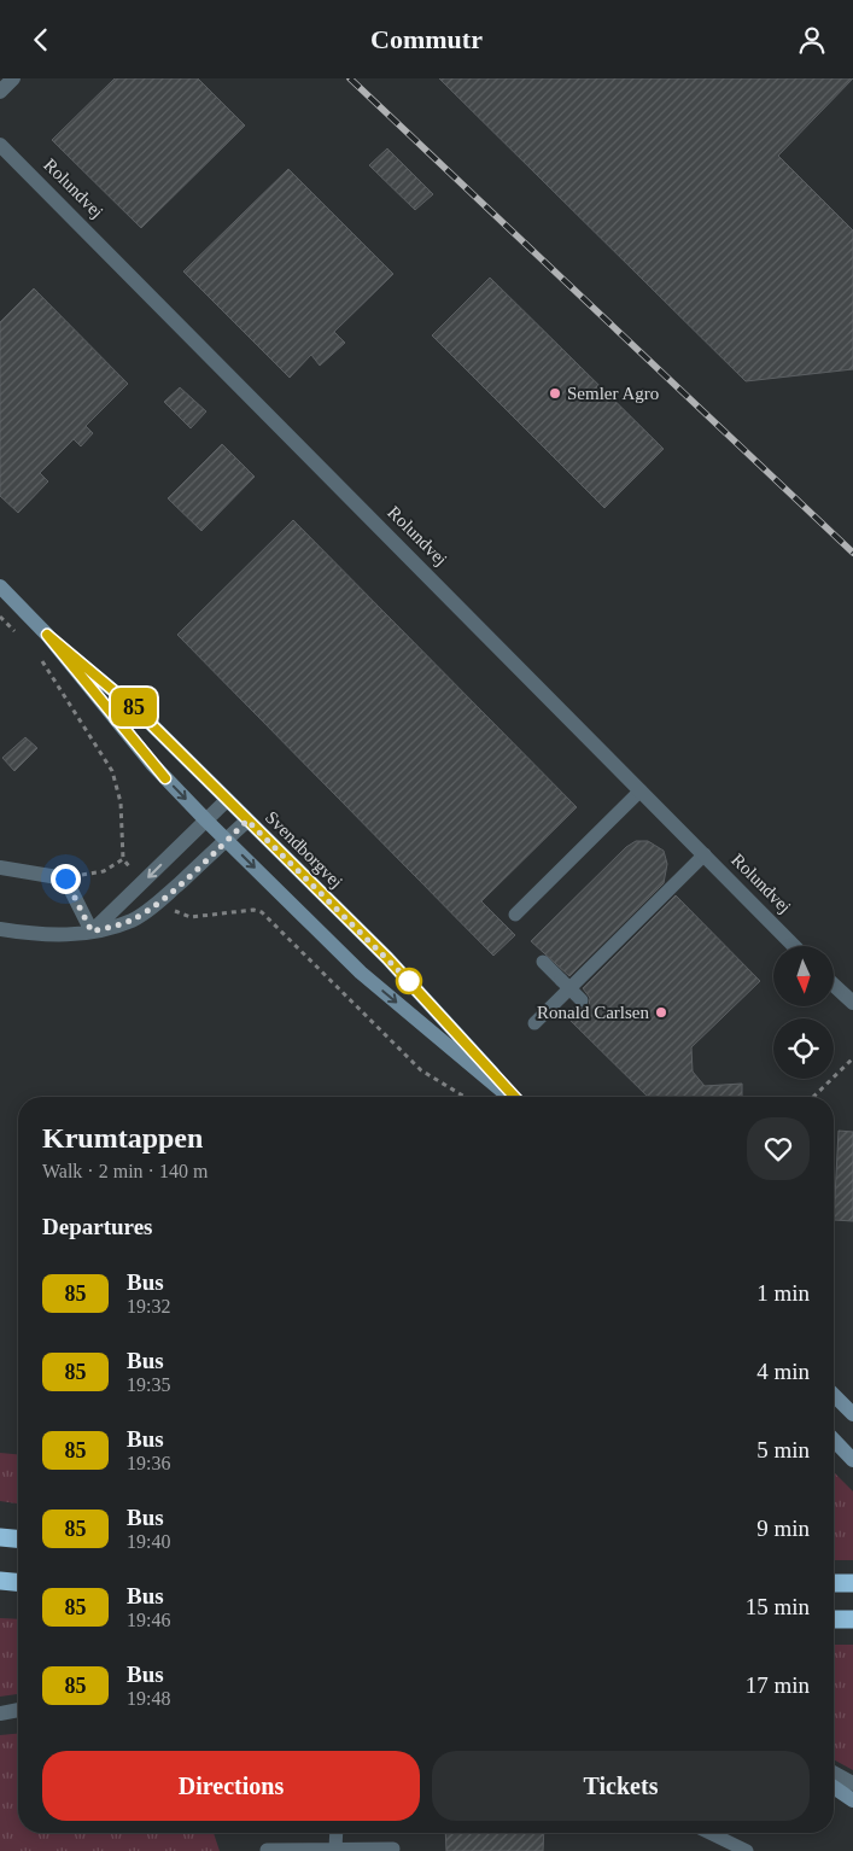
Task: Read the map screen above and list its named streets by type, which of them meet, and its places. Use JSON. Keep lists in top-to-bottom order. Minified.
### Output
{"streets":{"main road":["Svendborgvej"],"street":["Rolundvej"]},"places":["Semler Agro","Ronald Carlsen"],"lines":["bus line 85"],"north":"bottom","page":{"header":"Commutr","on_map":"85","heading":[["Krumtappen","Walk · 2 min · 140 m"],"Departures"],"list":[{"mark":"85","name":"Bus","note":"19:32","value":"1 min"},{"mark":"85","name":"Bus","note":"19:35","value":"4 min"},{"mark":"85","name":"Bus","note":"19:36","value":"5 min"},{"mark":"85","name":"Bus","note":"19:40","value":"9 min"},{"mark":"85","name":"Bus","note":"19:46","value":"15 min"},{"mark":"85","name":"Bus","note":"19:48","value":"17 min"}],"buttons":["Directions","Tickets"]}}
